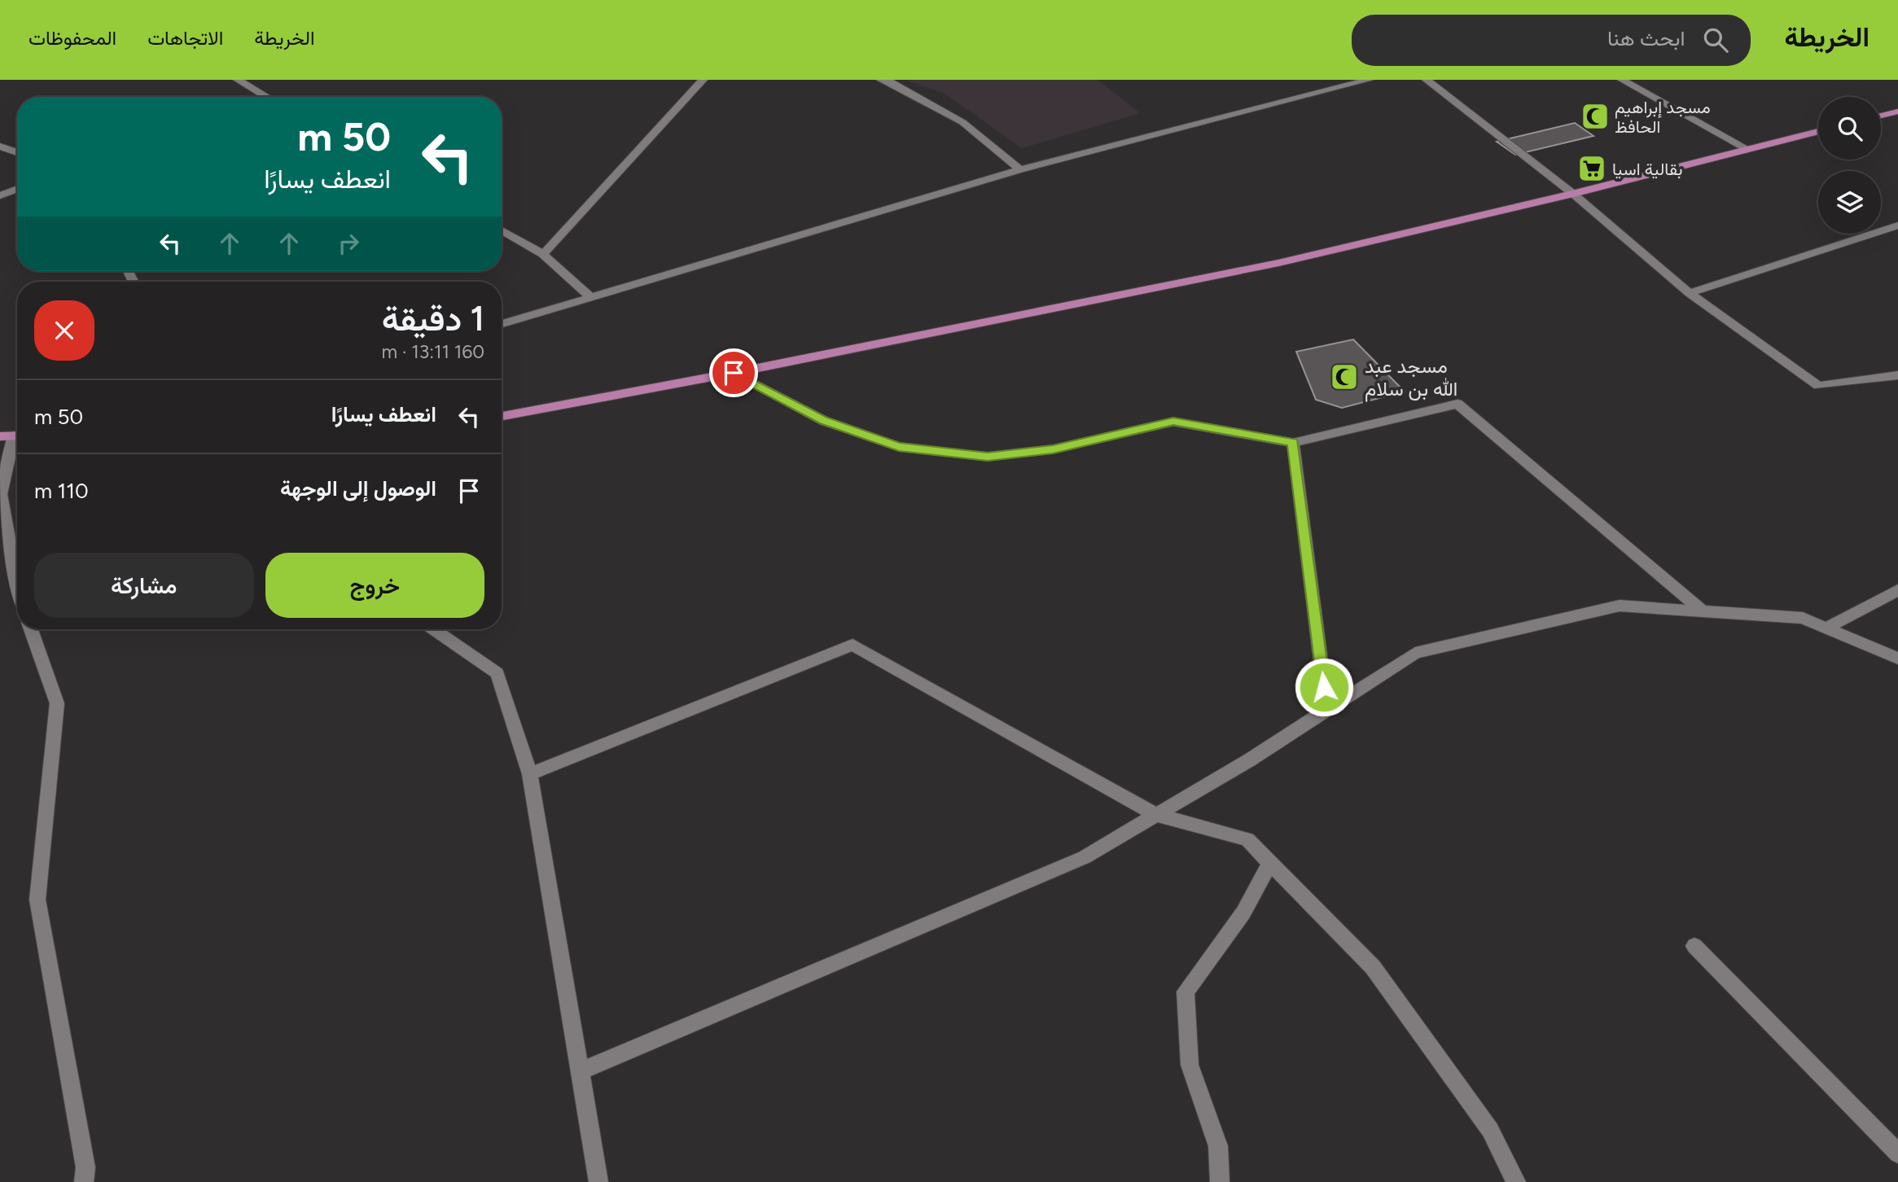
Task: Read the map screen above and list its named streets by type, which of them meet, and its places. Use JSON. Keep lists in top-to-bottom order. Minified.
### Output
{"places":{"mosque":["مسجد إبراهيم الحافظ","مسجد عبد الله بن سلام"],"supermarket":["بقالية اسيا"]},"page":{"header":"الخريطة","search":"ابحث هنا","nav":["الخريطة","الاتجاهات","المحفوظات"],"turn":["50 m","انعطف يسارًا"],"heading":["1 دقيقة","160 m · 13:11"],"list":[{"name":"انعطف يسارًا","value":"50 m"},{"name":"الوصول إلى الوجهة","value":"110 m"}],"buttons":["خروج","مشاركة"]}}
